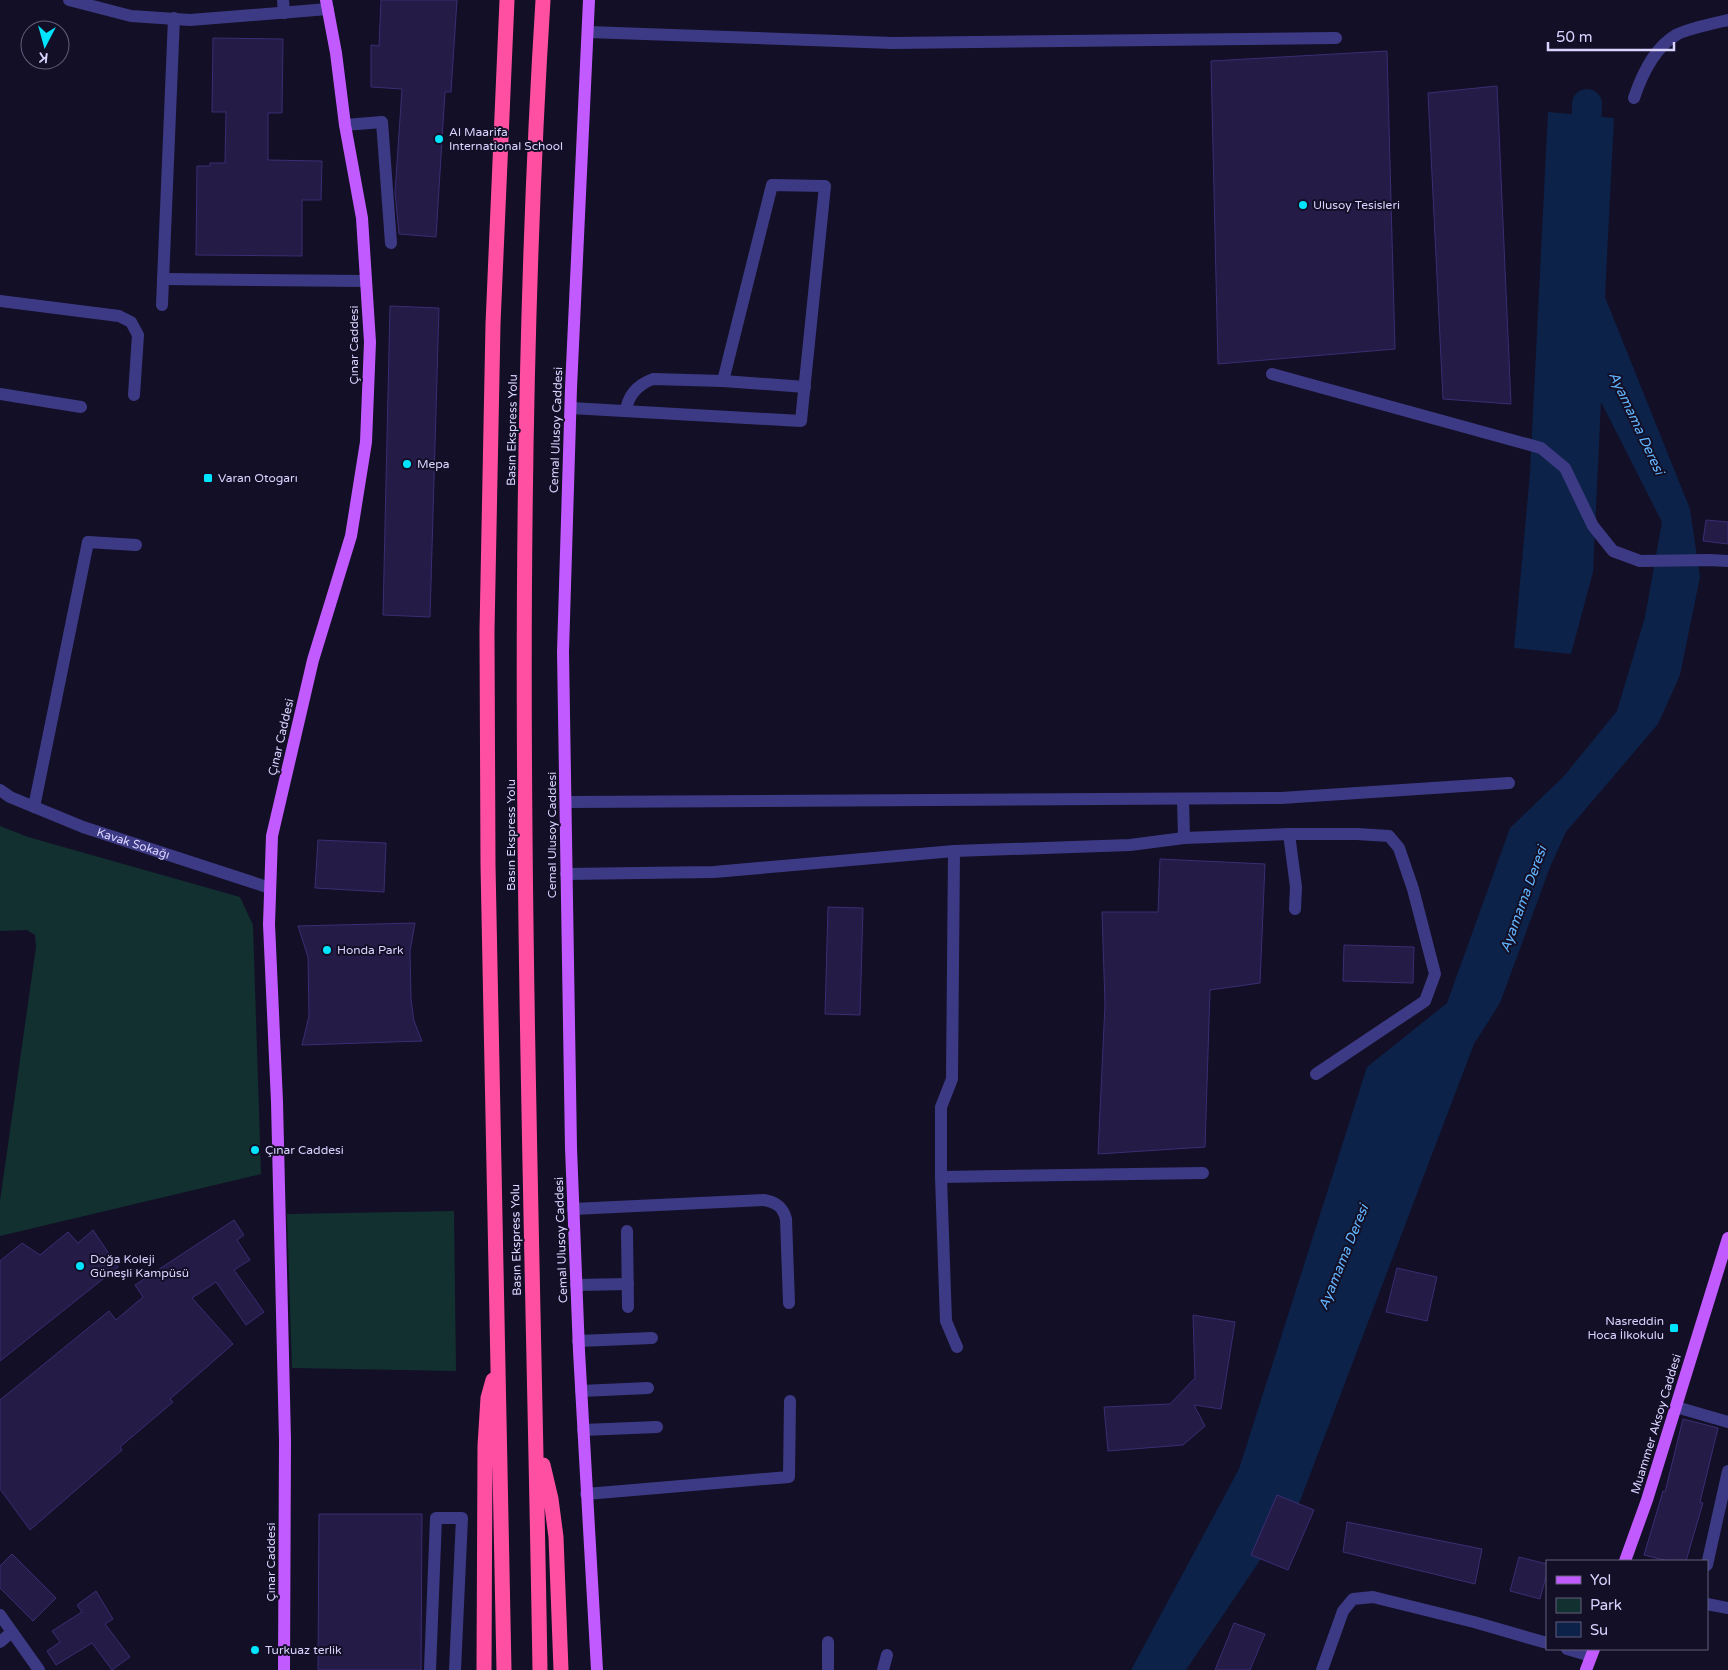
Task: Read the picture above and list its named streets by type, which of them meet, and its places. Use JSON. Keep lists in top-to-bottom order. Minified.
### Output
{"streets":{"highway":["Basın Ekspress Yolu"],"main road":["Çınar Caddesi","Cemal Ulusoy Caddesi","Muammer Aksoy Caddesi"],"street":["Kavak Sokağı"]},"crossings":[["Çınar Caddesi","Kavak Sokağı"]],"water":["Ayamama Deresi"],"places":{"other":["Al Maarifa International School","Ulusoy Tesisleri","Mepa","Honda Park","Çınar Caddesi","Doğa Koleji Güneşli Kampüsü","Turkuaz terlik"],"transit":["Varan Otogarı","Nasreddin Hoca İlkokulu"]},"legend":["Yol","Park","Su"],"scale_bar":"50 m","north":"bottom"}
